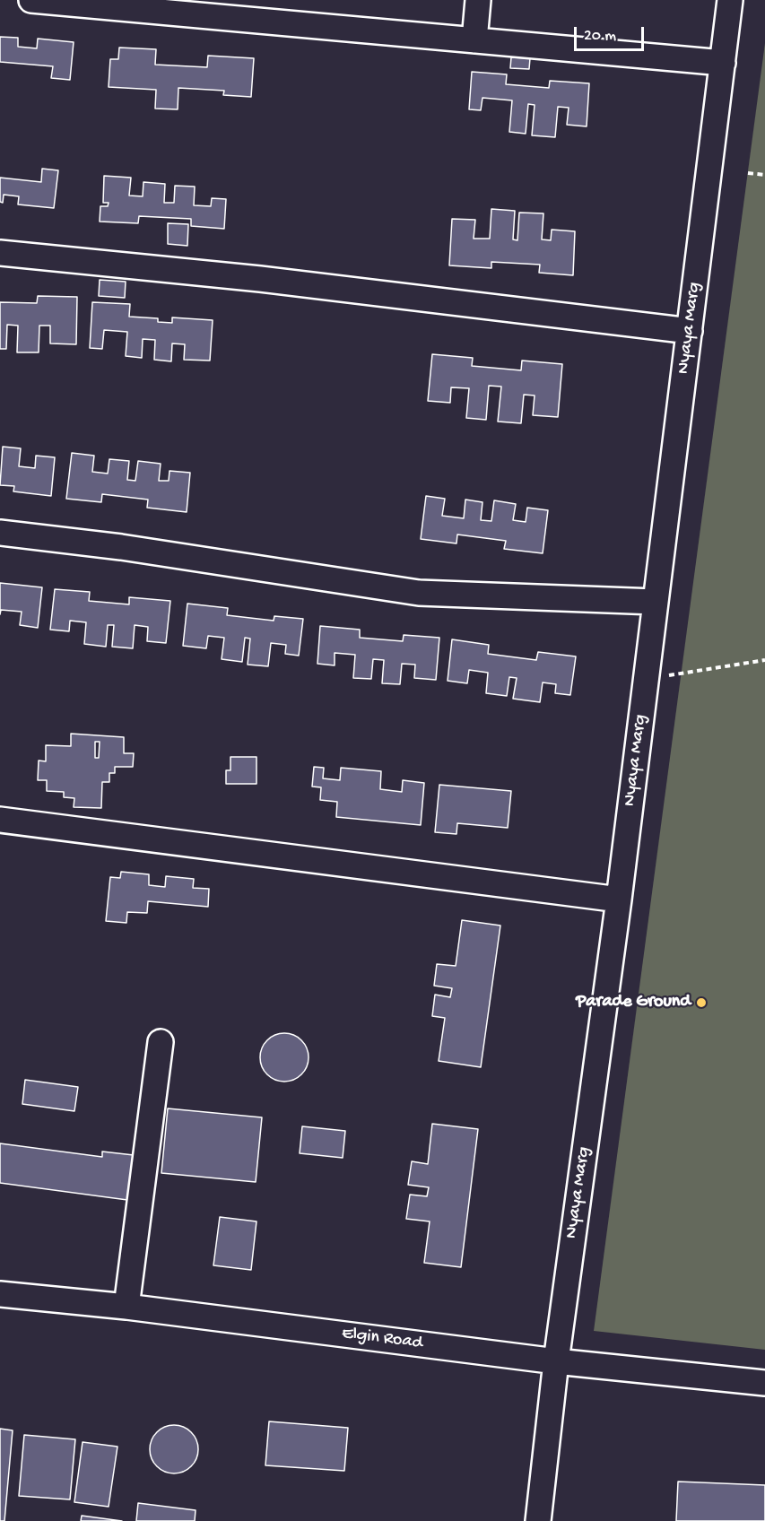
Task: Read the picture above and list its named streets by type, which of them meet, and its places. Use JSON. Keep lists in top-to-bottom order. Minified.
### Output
{"streets":{"street":["Nyaya Marg","Elgin Road"]},"crossings":[["Nyaya Marg","Elgin Road"]],"places":["Parade Ground"],"scale_bar":"20 m"}
